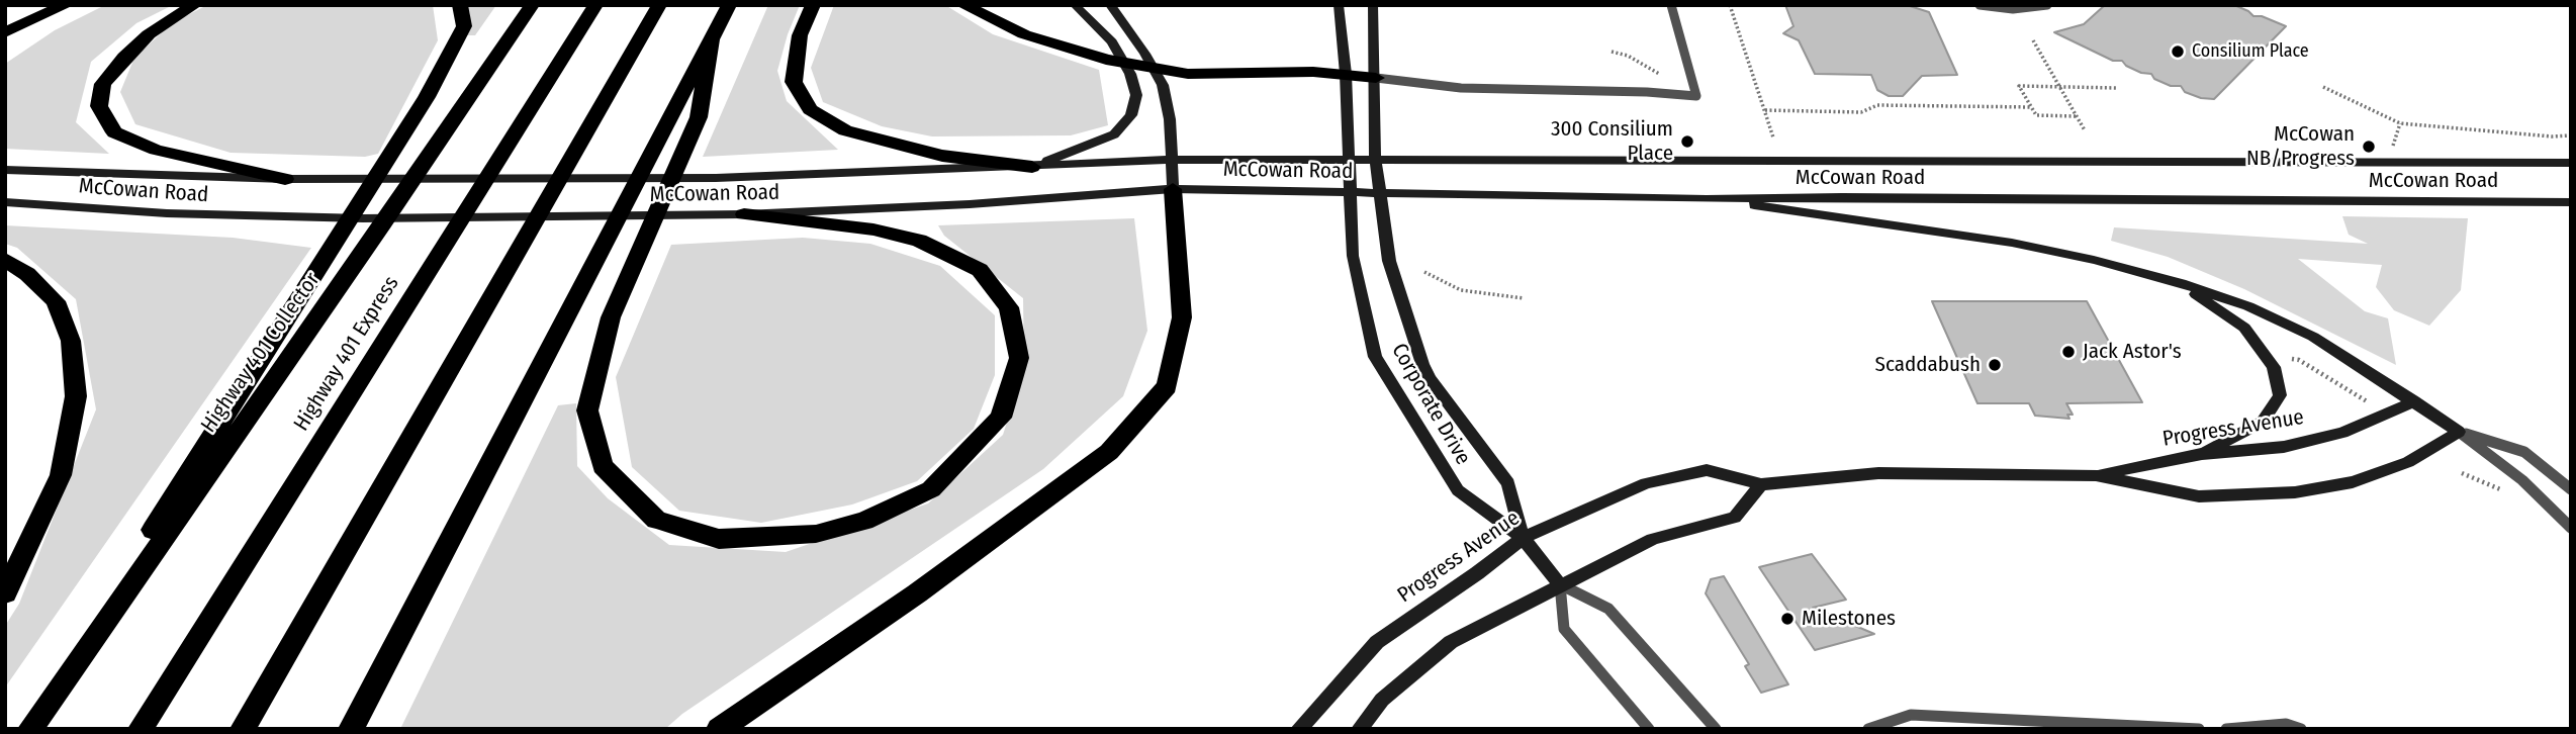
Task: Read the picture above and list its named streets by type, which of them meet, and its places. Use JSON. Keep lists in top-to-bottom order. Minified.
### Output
{"streets":{"highway":["Highway 401 Collector","Highway 401 Express"],"main road":["McCowan Road","Corporate Drive","Progress Avenue"]},"crossings":[["Corporate Drive","Progress Avenue"]],"places":["Consilium Place","300 Consilium Place","McCowan NB/Progress","Jack Astor's","Scaddabush","Milestones"]}
